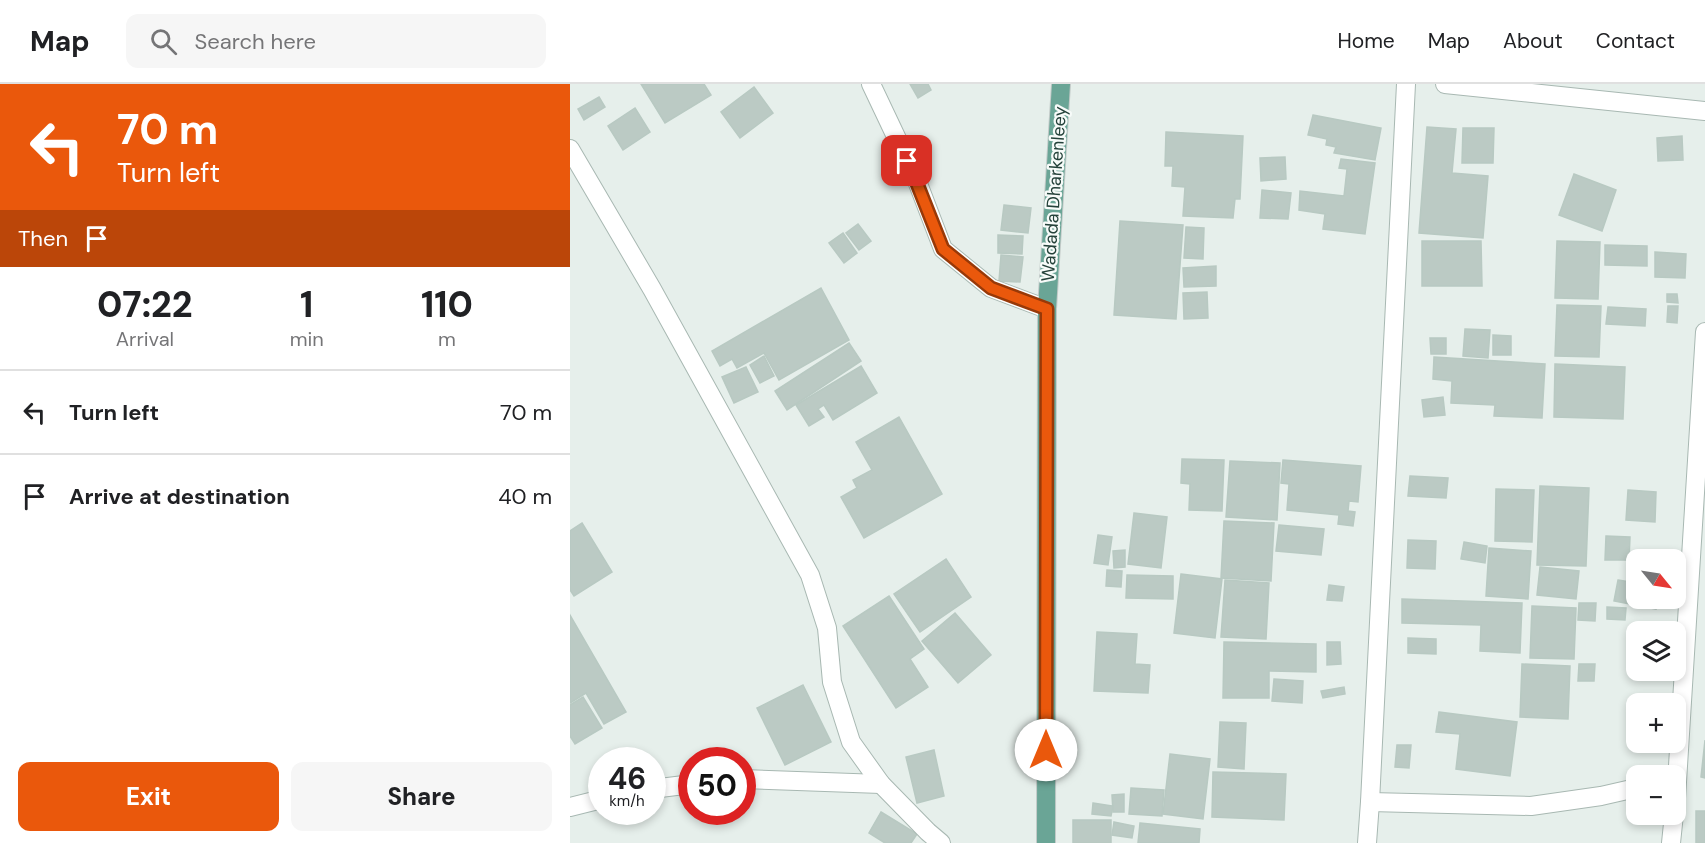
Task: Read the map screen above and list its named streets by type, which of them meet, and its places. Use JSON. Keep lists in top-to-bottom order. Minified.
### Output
{"streets":{"main road":["Wadada Dharkenleey"]},"north":"bottom right","page":{"header":"Map","search":"Search here","nav":["Home","Map","About","Contact"],"turn":["70 m","Turn left"],"then":"Then","eta":["07:22","Arrival","1","min","110","m"],"list":[{"name":"Turn left","value":"70 m"},{"name":"Arrive at destination","value":"40 m"}],"map_buttons":["+","−"],"speed":"46 km/h","limit":"50","buttons":["Exit","Share"]}}
